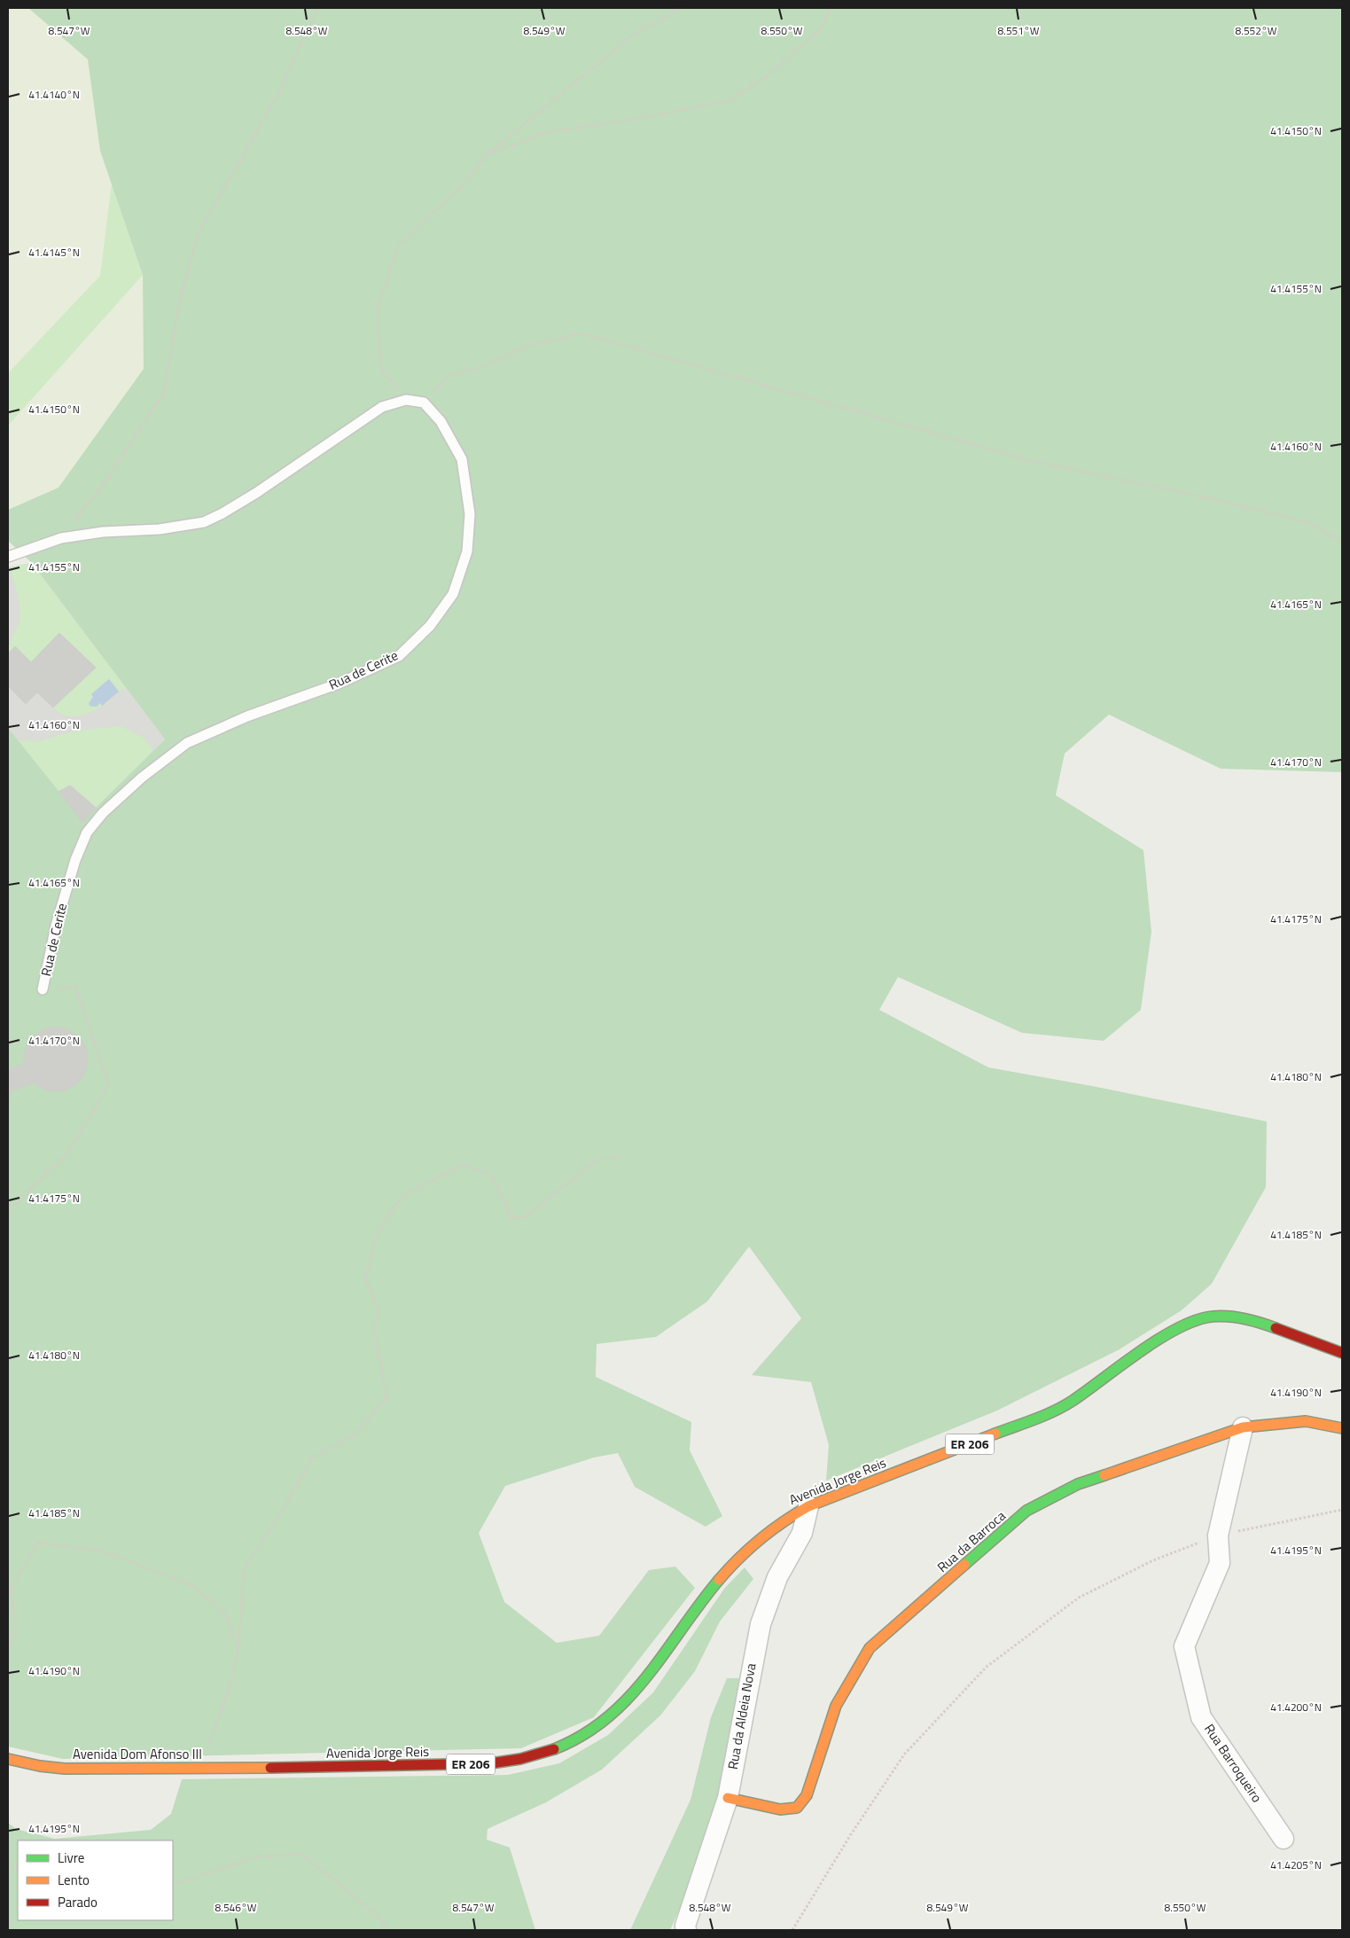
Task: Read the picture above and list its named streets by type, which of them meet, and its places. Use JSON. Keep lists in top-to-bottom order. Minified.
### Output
{"streets":{"main road":["ER 206","Avenida Jorge Reis","Rua da Barroca","Avenida Dom Afonso III"],"street":["Rua da Aldeia Nova","Rua Barroqueiro"],"lane":["Rua de Cerite"]},"crossings":[["Avenida Jorge Reis","Rua da Aldeia Nova"],["Avenida Jorge Reis","Avenida Dom Afonso III"],["Rua da Barroca","Rua da Aldeia Nova"],["Rua da Barroca","Rua Barroqueiro"]],"legend":["Livre","Lento","Parado"],"coordinates":["8.547°W","8.548°W","8.549°W","8.550°W","8.551°W","8.552°W","41.4140°N","41.4150°N","41.4145°N","41.4155°N","41.4160°N","41.4165°N","41.4170°N","41.4175°N","41.4180°N","41.4185°N","41.4190°N","41.4195°N","41.4200°N","41.4205°N","8.546°W"]}
